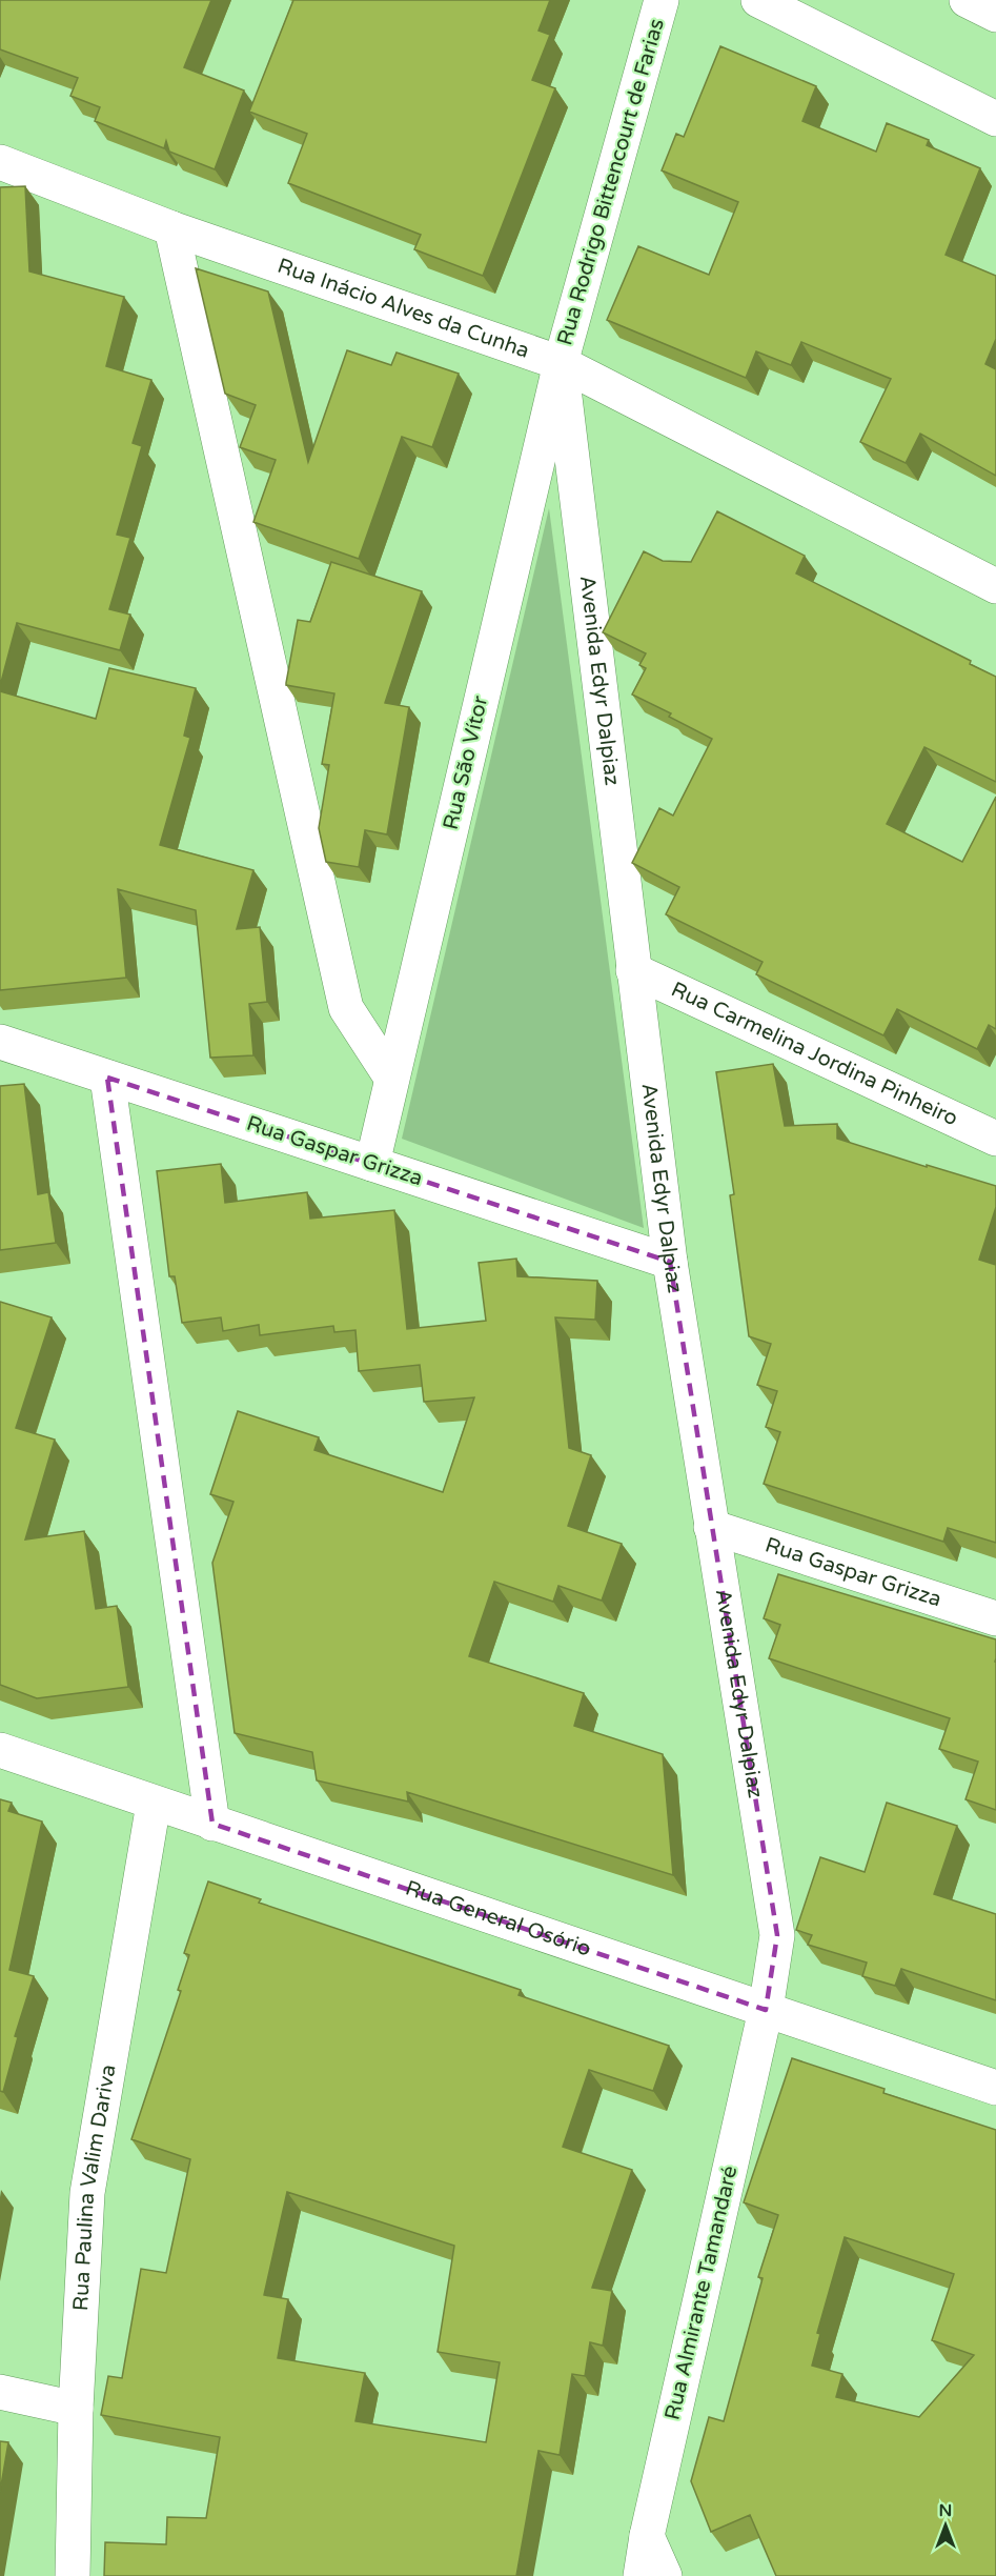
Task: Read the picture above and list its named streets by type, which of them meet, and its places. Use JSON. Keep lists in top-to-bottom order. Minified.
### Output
{"streets":{"street":["Rua Rodrigo Bittencourt de Farias","Rua Inácio Alves da Cunha","Avenida Edyr Dalpiaz","Rua São Vítor","Rua Carmelina Jordina Pinheiro","Rua Gaspar Grizza","Rua General Osório","Rua Paulina Valim Dariva","Rua Almirante Tamandaré"]},"crossings":[["Rua Rodrigo Bittencourt de Farias","Rua Inácio Alves da Cunha"],["Rua Rodrigo Bittencourt de Farias","Avenida Edyr Dalpiaz"],["Rua Rodrigo Bittencourt de Farias","Rua São Vítor"],["Rua Inácio Alves da Cunha","Avenida Edyr Dalpiaz"],["Rua Inácio Alves da Cunha","Rua São Vítor"],["Avenida Edyr Dalpiaz","Rua São Vítor"],["Avenida Edyr Dalpiaz","Rua Carmelina Jordina Pinheiro"],["Avenida Edyr Dalpiaz","Rua Gaspar Grizza"],["Avenida Edyr Dalpiaz","Rua General Osório"],["Avenida Edyr Dalpiaz","Rua Almirante Tamandaré"],["Rua São Vítor","Rua Gaspar Grizza"],["Rua General Osório","Rua Paulina Valim Dariva"],["Rua General Osório","Rua Almirante Tamandaré"]],"north":"top"}
